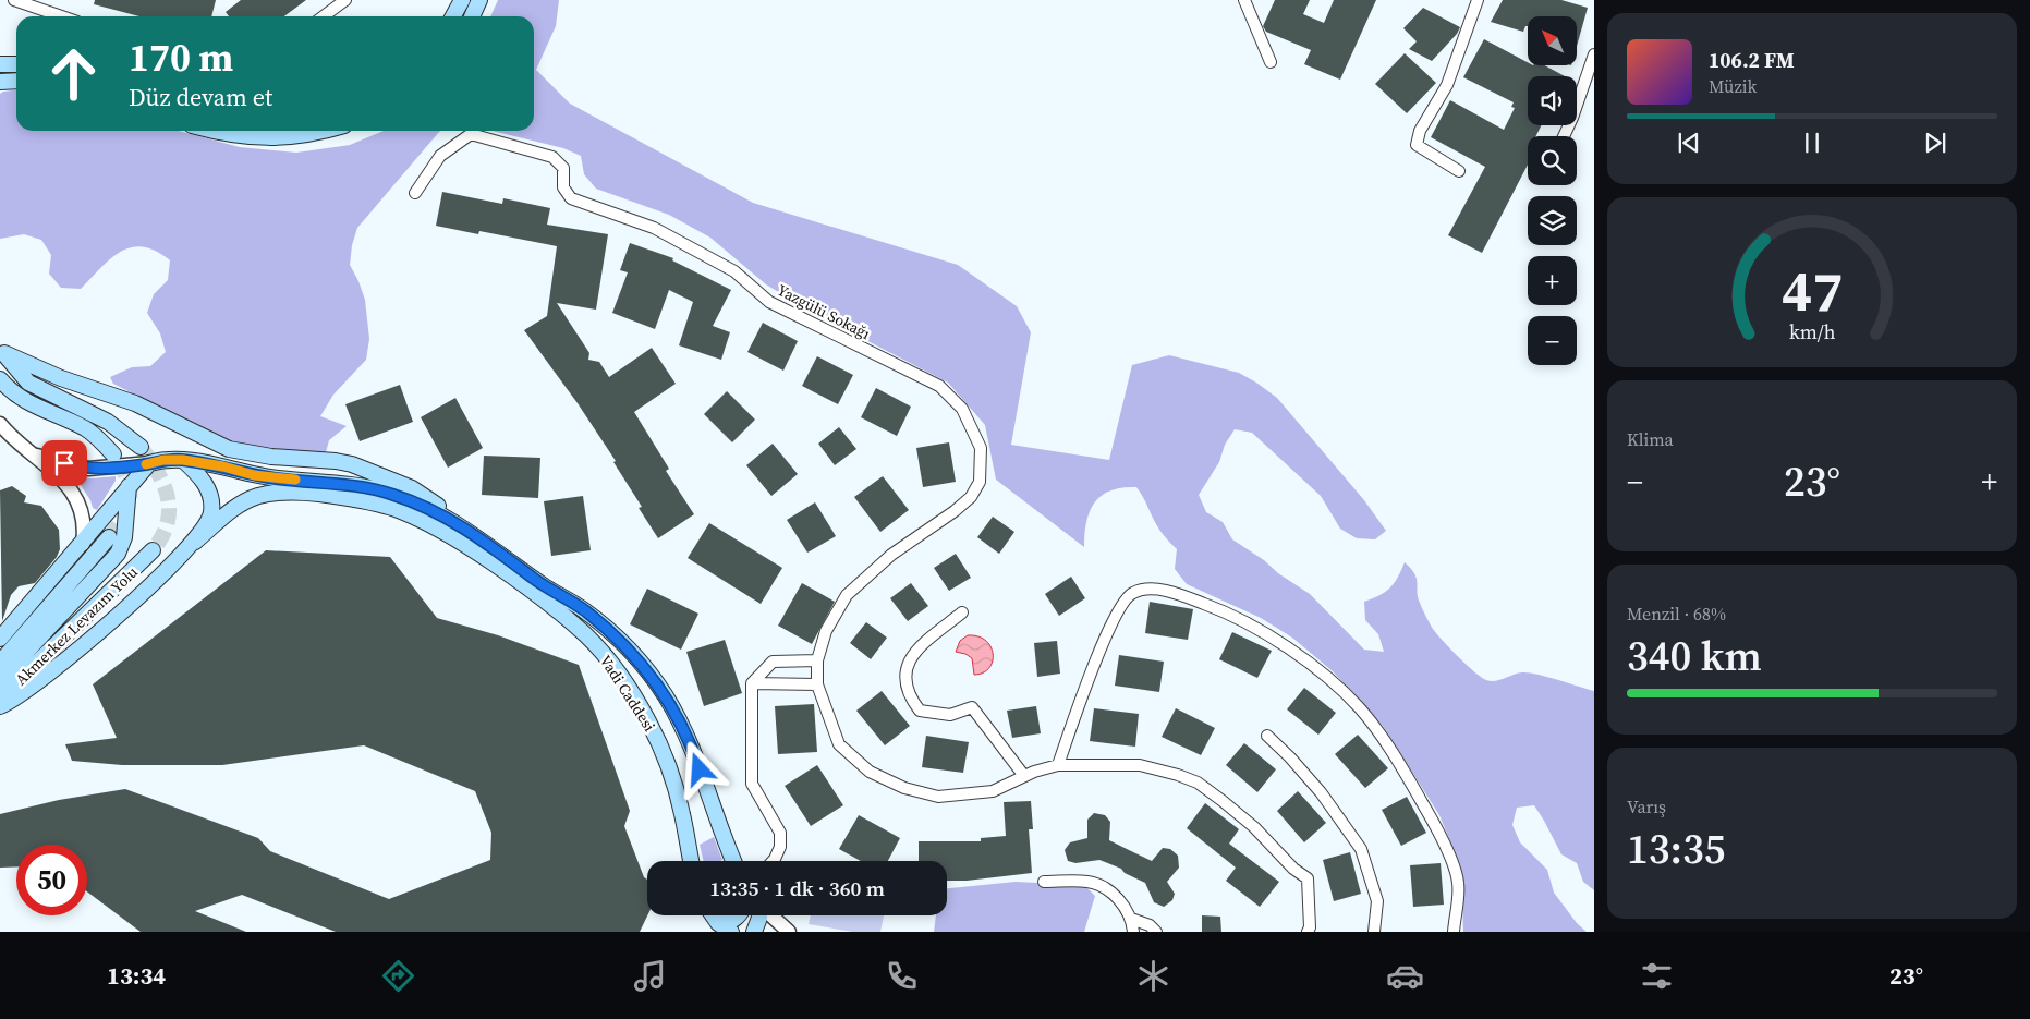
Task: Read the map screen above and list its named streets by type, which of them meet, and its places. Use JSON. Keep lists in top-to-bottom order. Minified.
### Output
{"streets":{"main road":["Akmerkez Levazım Yolu","Vadi Caddesi"],"street":["Yazgülü Sokağı"]},"north":"top left","page":{"map_buttons":["+","−"],"turn":["170 m","Düz devam et"],"song":["106.2 FM","Müzik"],"tile":["Klima",["Menzil · 68%","340 km"],["Varış","13:35"]],"heat":["−","23°","+"],"limit":"50","trip":"13:35 · 1 dk · 360 m","tabs":["13:34","23°"],"gauge":["47","km/h"]}}
